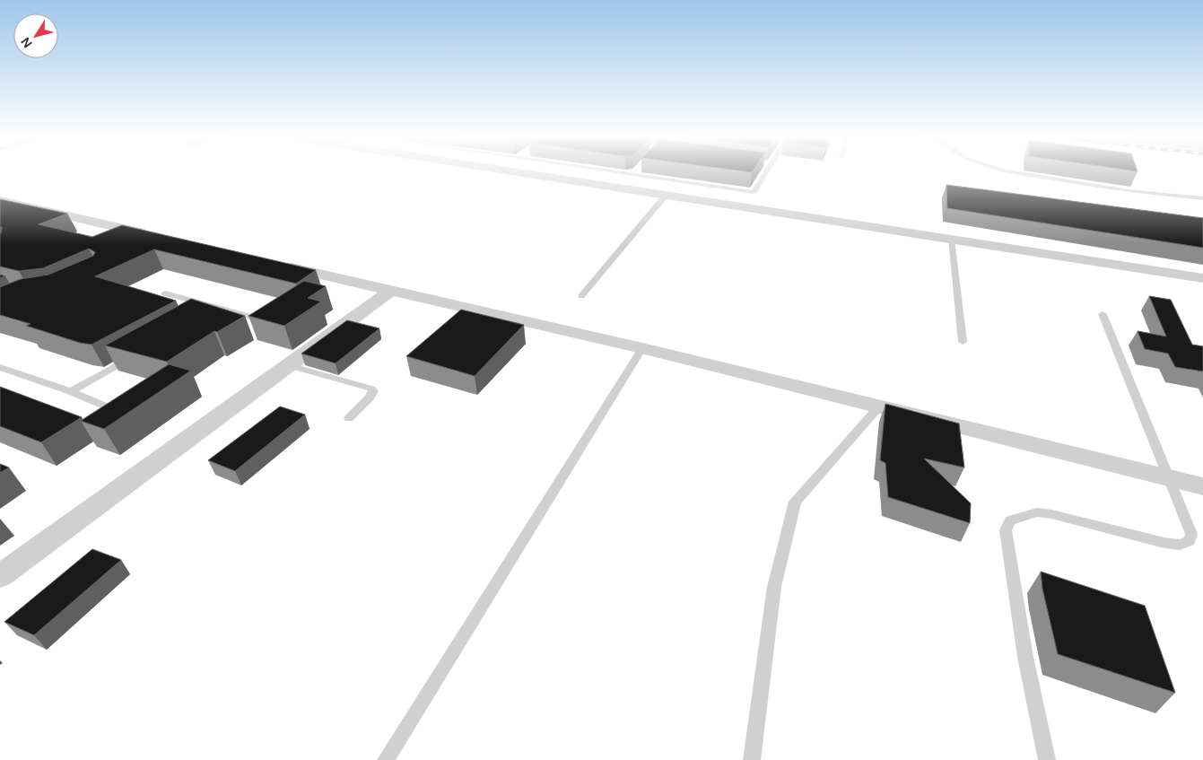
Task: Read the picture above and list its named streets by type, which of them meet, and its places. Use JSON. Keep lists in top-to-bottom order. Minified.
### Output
{"north":"bottom left"}
